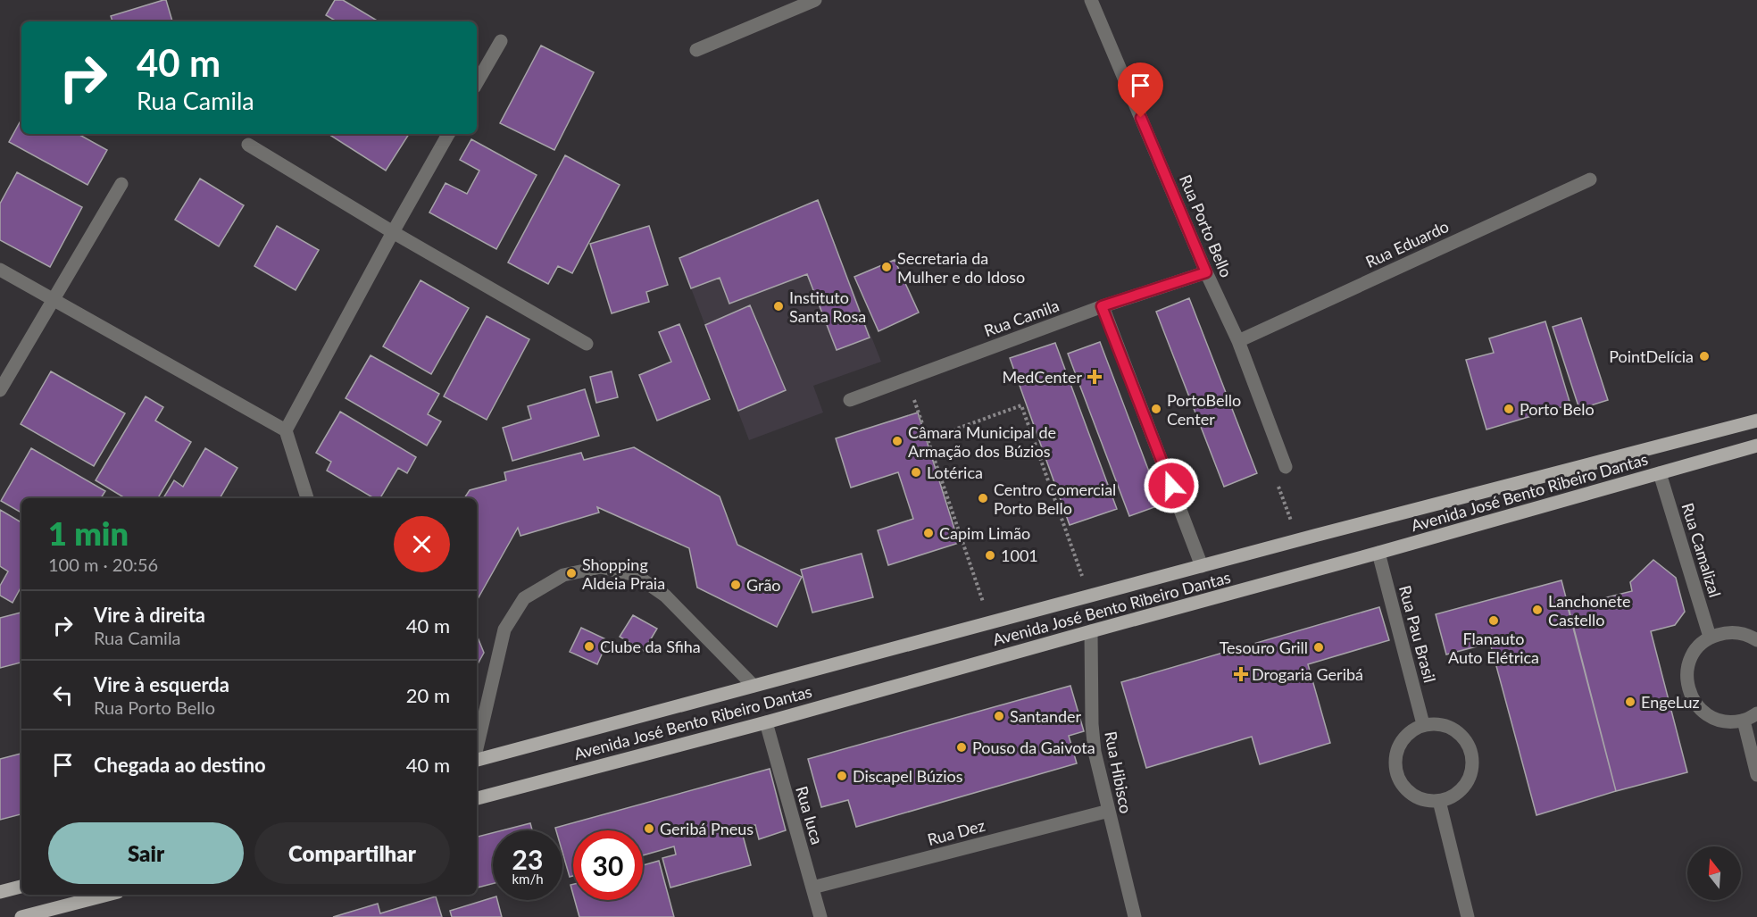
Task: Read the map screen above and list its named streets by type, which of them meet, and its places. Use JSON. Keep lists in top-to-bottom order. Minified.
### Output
{"streets":{"main road":["Avenida José Bento Ribeiro Dantas"],"street":["Rua Porto Bello","Rua Eduardo","Rua Camila","Rua Camalizal","Rua Pau Brasil","Rua Hibisco","Rua Iuca","Rua Dez"]},"crossings":[["Rua Porto Bello","Rua Eduardo"],["Rua Porto Bello","Rua Camila"],["Avenida José Bento Ribeiro Dantas","Rua Camalizal"],["Avenida José Bento Ribeiro Dantas","Rua Pau Brasil"],["Avenida José Bento Ribeiro Dantas","Rua Hibisco"],["Avenida José Bento Ribeiro Dantas","Rua Iuca"],["Rua Hibisco","Rua Dez"],["Rua Iuca","Rua Dez"]],"places":{"other":["Secretaria da Mulher e do Idoso","Instituto Santa Rosa","PointDelícia","PortoBello Center","Porto Belo","Câmara Municipal de Armação dos Búzios","Lotérica","Centro Comercial Porto Bello","Capim Limão","1001","Shopping Aldeia Praia","Grão","Lanchonete Castello","Flanauto Auto Elétrica","Clube da Sfiha","Tesouro Grill","EngeLuz","Santander","Pouso da Gaivota","Discapel Búzios","Geribá Pneus"],"health":["MedCenter","Drogaria Geribá"]},"north":"top","page":{"turn":["40 m","Rua Camila"],"heading":["1 min","100 m · 20:56"],"list":[{"name":"Vire à direita","note":"Rua Camila","value":"40 m"},{"name":"Vire à esquerda","note":"Rua Porto Bello","value":"20 m"},{"name":"Chegada ao destino","value":"40 m"}],"buttons":["Sair","Compartilhar"],"speed":"23 km/h","limit":"30"}}
